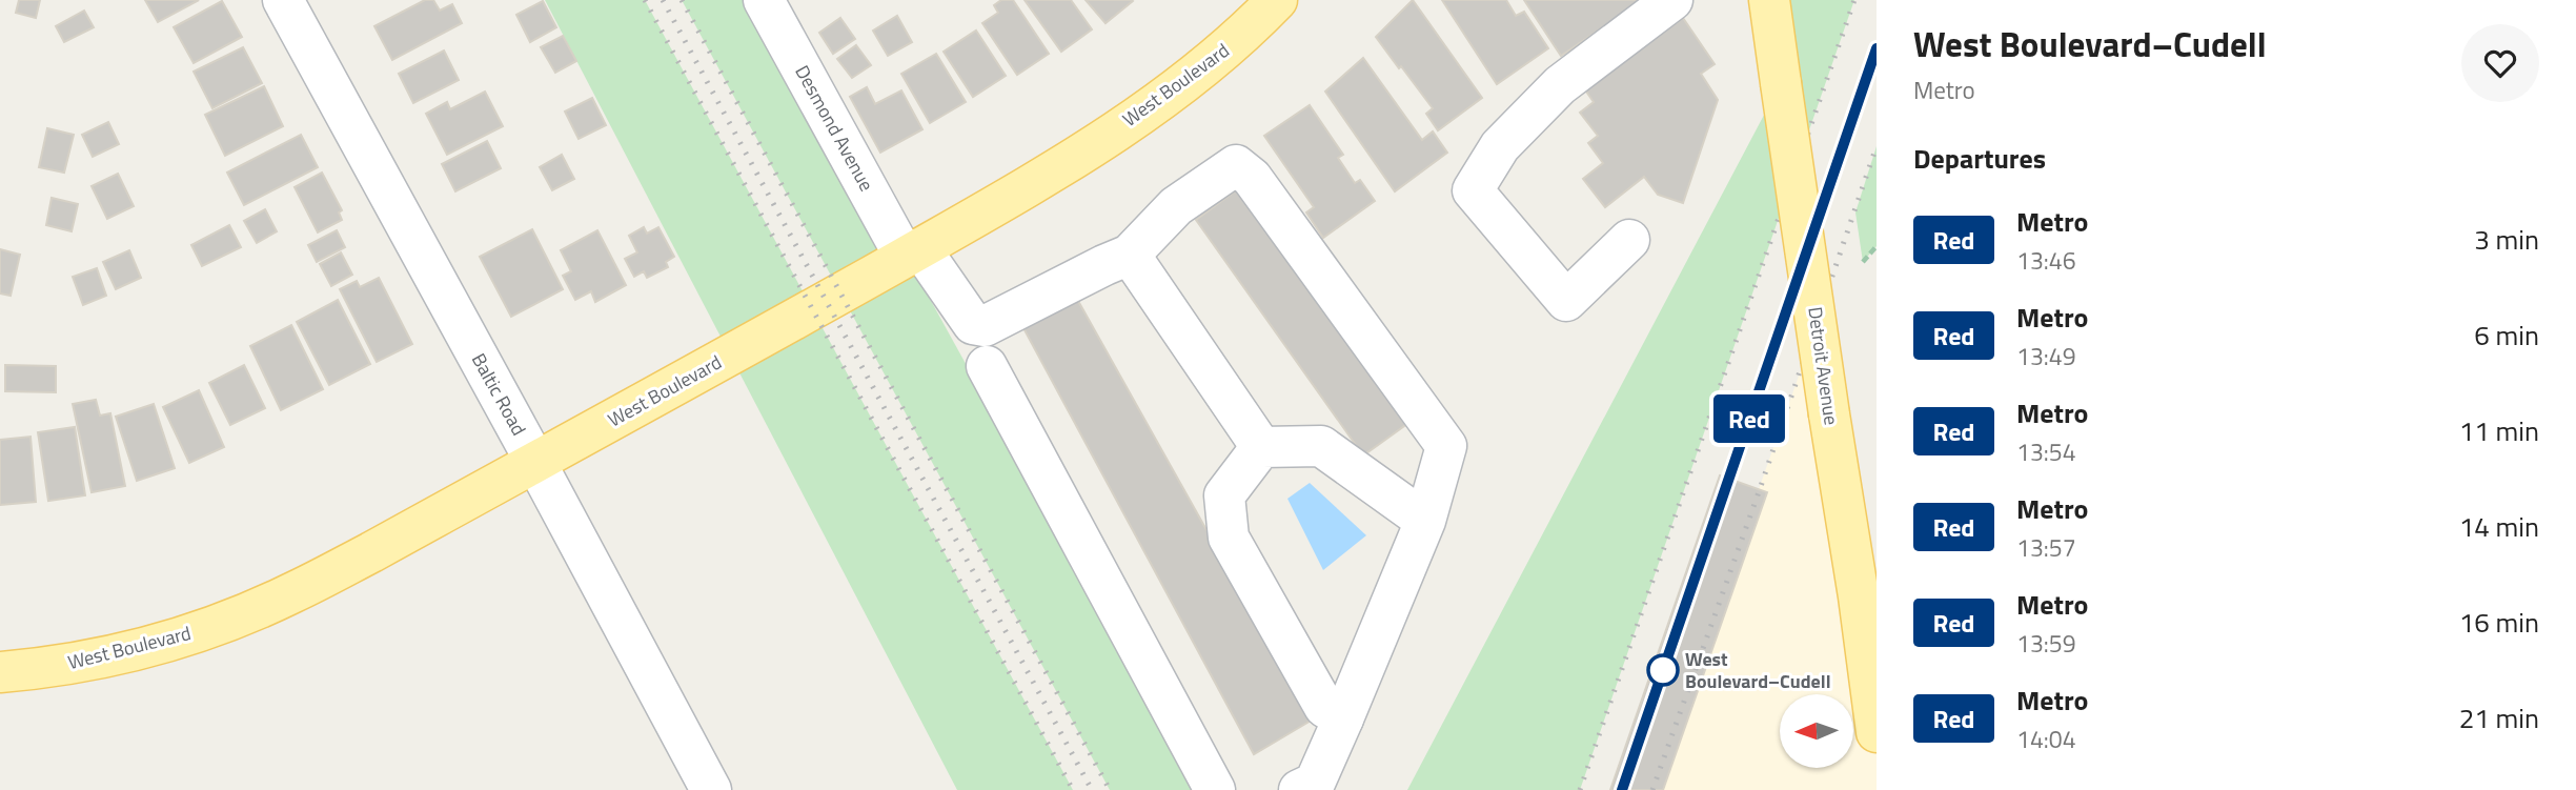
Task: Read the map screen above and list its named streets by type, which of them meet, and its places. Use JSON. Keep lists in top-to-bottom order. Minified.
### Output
{"streets":{"main road":["West Boulevard","Detroit Avenue"],"street":["Desmond Avenue","Baltic Road"]},"crossings":[["West Boulevard","Desmond Avenue"],["West Boulevard","Baltic Road"]],"places":["West Boulevard–Cudell"],"lines":["metro line Red"],"north":"left","page":{"on_map":"Red","heading":[["West Boulevard–Cudell","Metro"],"Departures"],"list":[{"mark":"Red","name":"Metro","note":"13:46","value":"3 min"},{"mark":"Red","name":"Metro","note":"13:49","value":"6 min"},{"mark":"Red","name":"Metro","note":"13:54","value":"11 min"},{"mark":"Red","name":"Metro","note":"13:57","value":"14 min"},{"mark":"Red","name":"Metro","note":"13:59","value":"16 min"},{"mark":"Red","name":"Metro","note":"14:04","value":"21 min"}]}}
